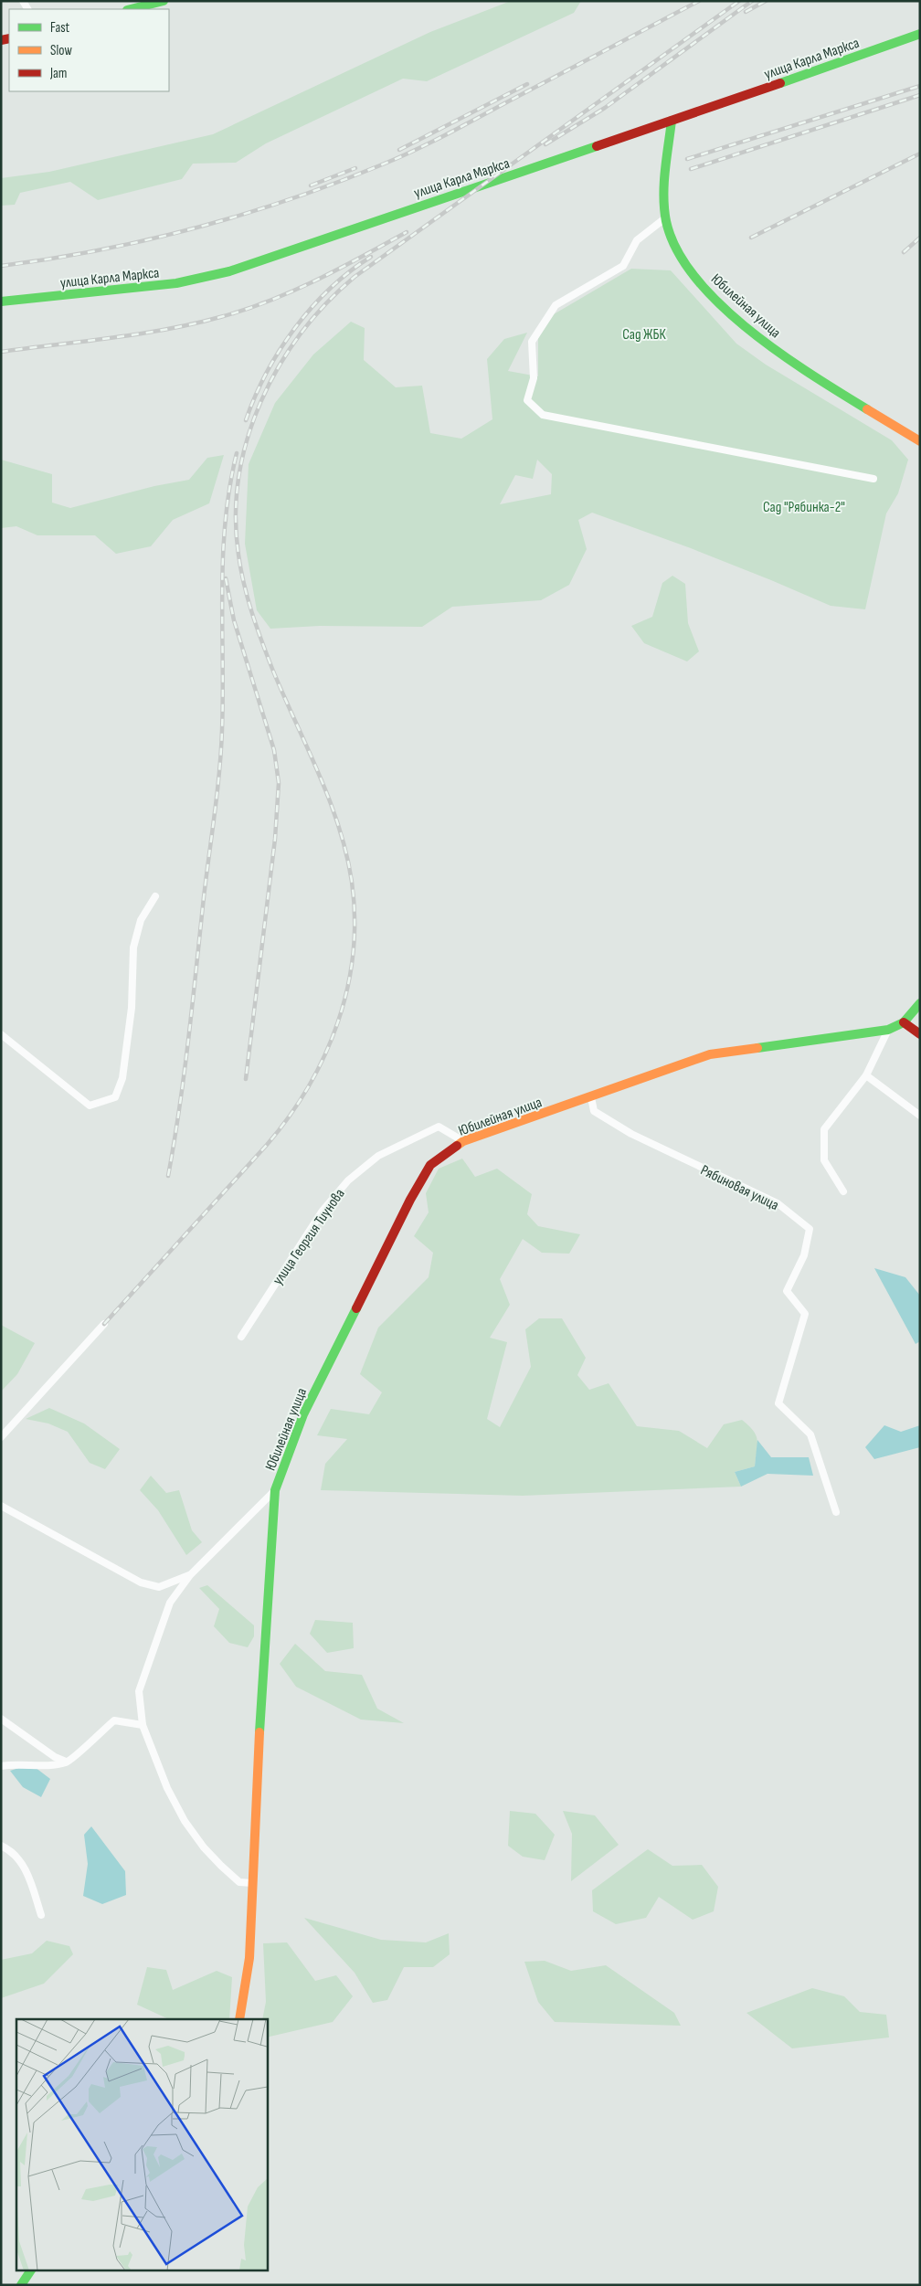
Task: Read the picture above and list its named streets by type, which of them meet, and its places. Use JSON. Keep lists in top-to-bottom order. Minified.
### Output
{"streets":{"street":["улица Карла Маркса","Юбилейная улица","Рябиновая улица","улица Георгия Тиунова"]},"crossings":[["улица Карла Маркса","Юбилейная улица"],["Юбилейная улица","Рябиновая улица"],["Юбилейная улица","улица Георгия Тиунова"]],"parks":["Сад ЖБК","Сад \"Рябинка-2\""],"legend":["Fast","Slow","Jam"]}
